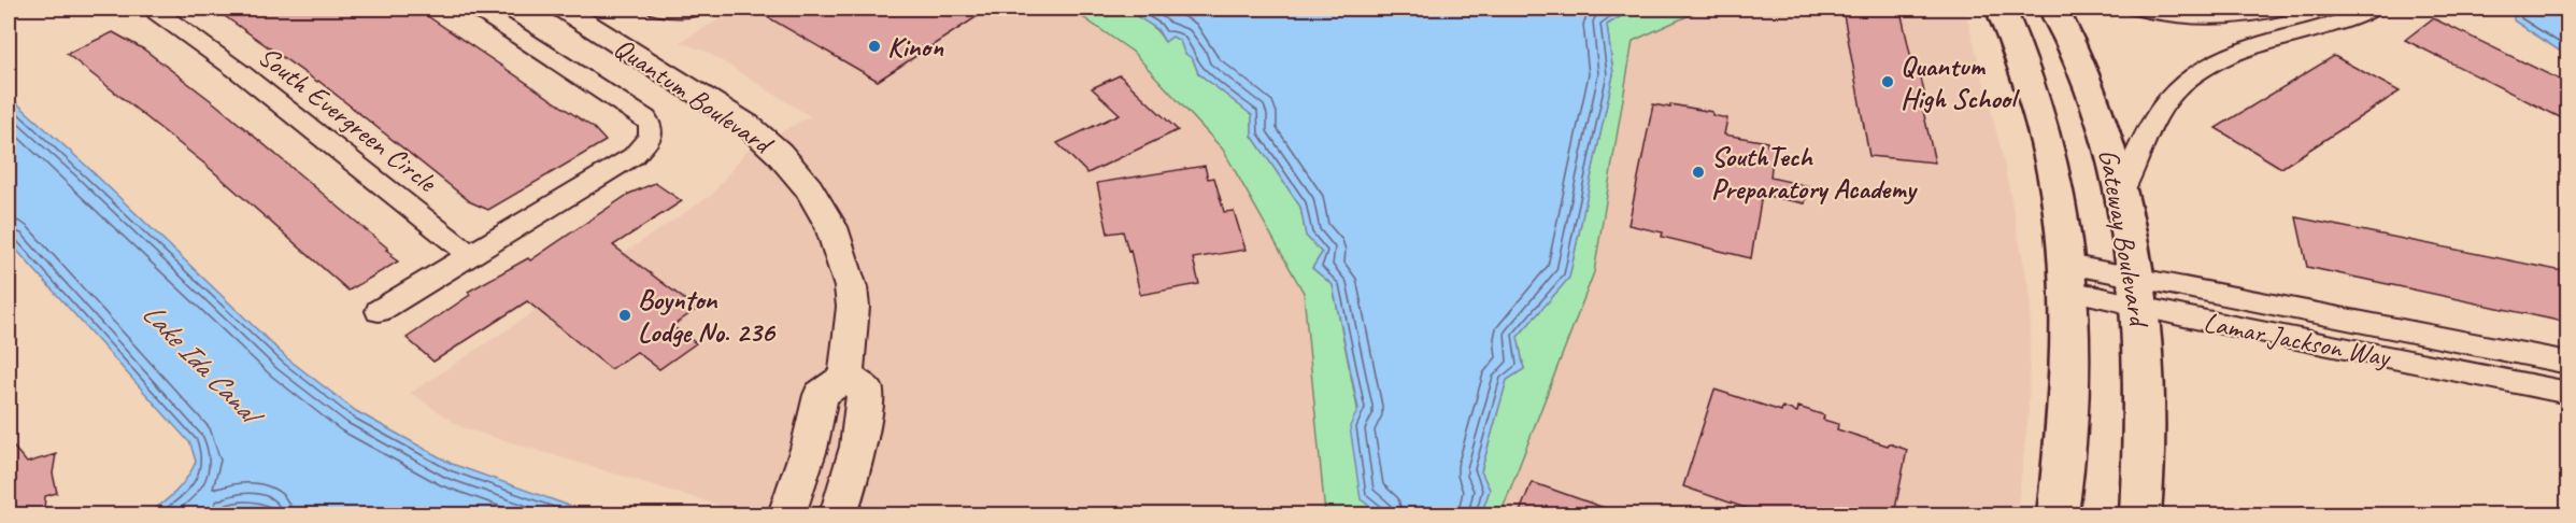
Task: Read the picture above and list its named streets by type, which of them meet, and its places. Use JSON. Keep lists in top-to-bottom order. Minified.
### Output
{"streets":{"main road":["Gateway Boulevard"],"street":["Quantum Boulevard","South Evergreen Circle","Lamar Jackson Way"]},"crossings":[["Gateway Boulevard","Lamar Jackson Way"]],"water":["Lake Ida Canal"],"places":["Kinon","Quantum High School","SouthTech Preparatory Academy","Boynton Lodge No. 236"]}
